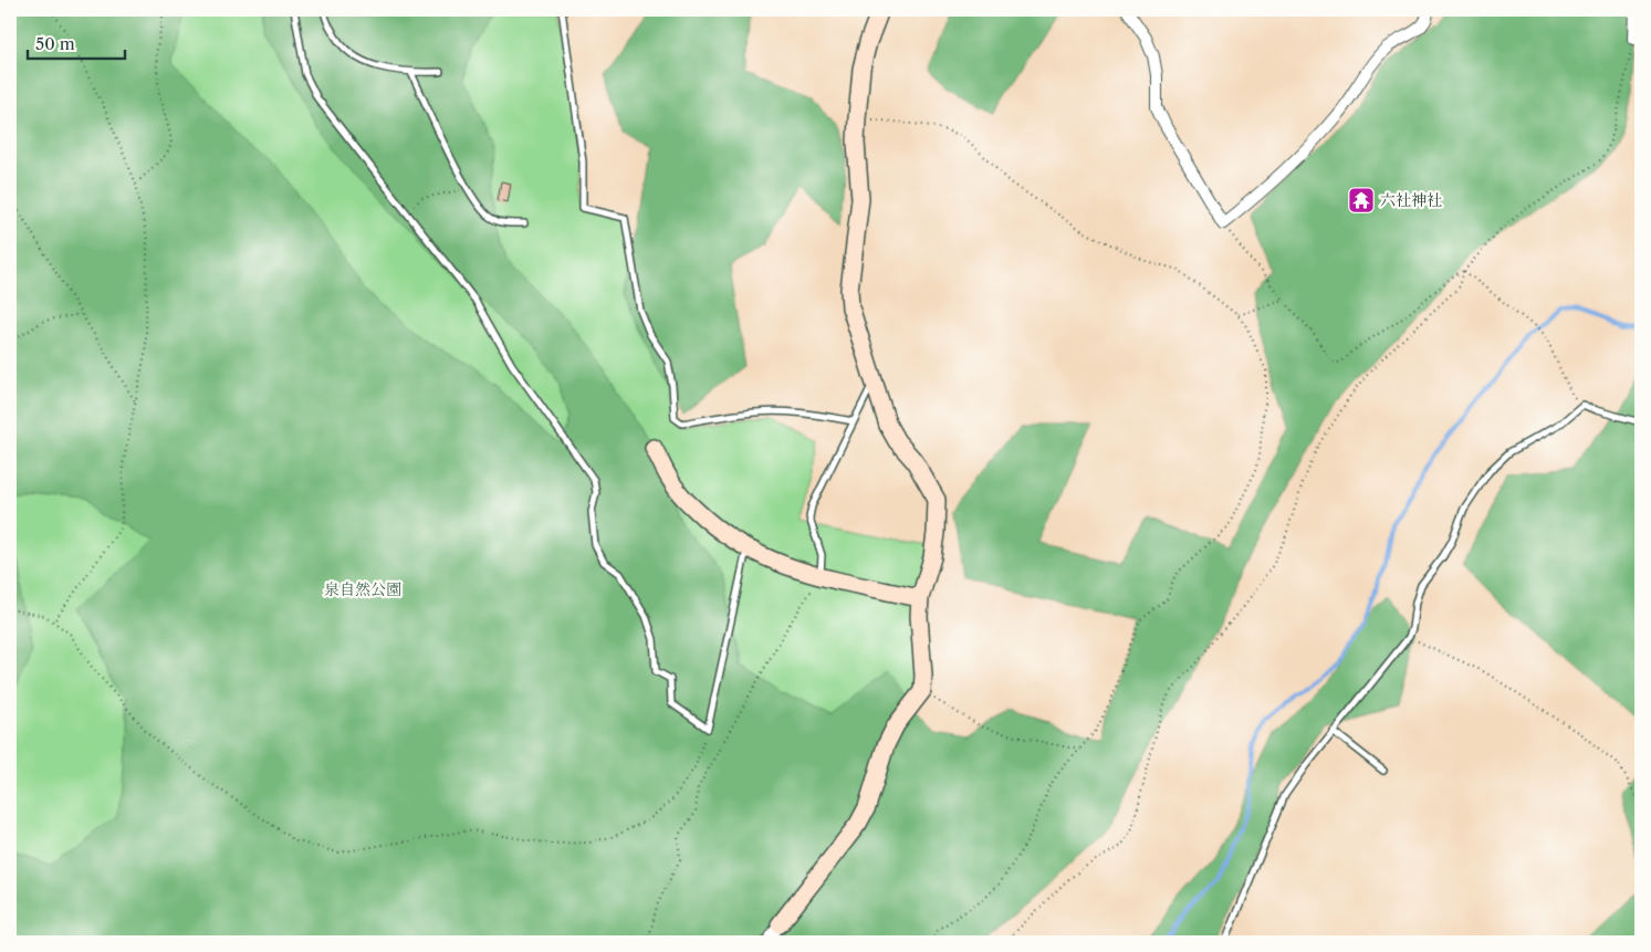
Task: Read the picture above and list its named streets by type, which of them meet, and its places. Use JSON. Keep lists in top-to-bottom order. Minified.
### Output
{"parks":["泉自然公園"],"places":{"temple":["六社神社"]},"scale_bar":"50 m"}
